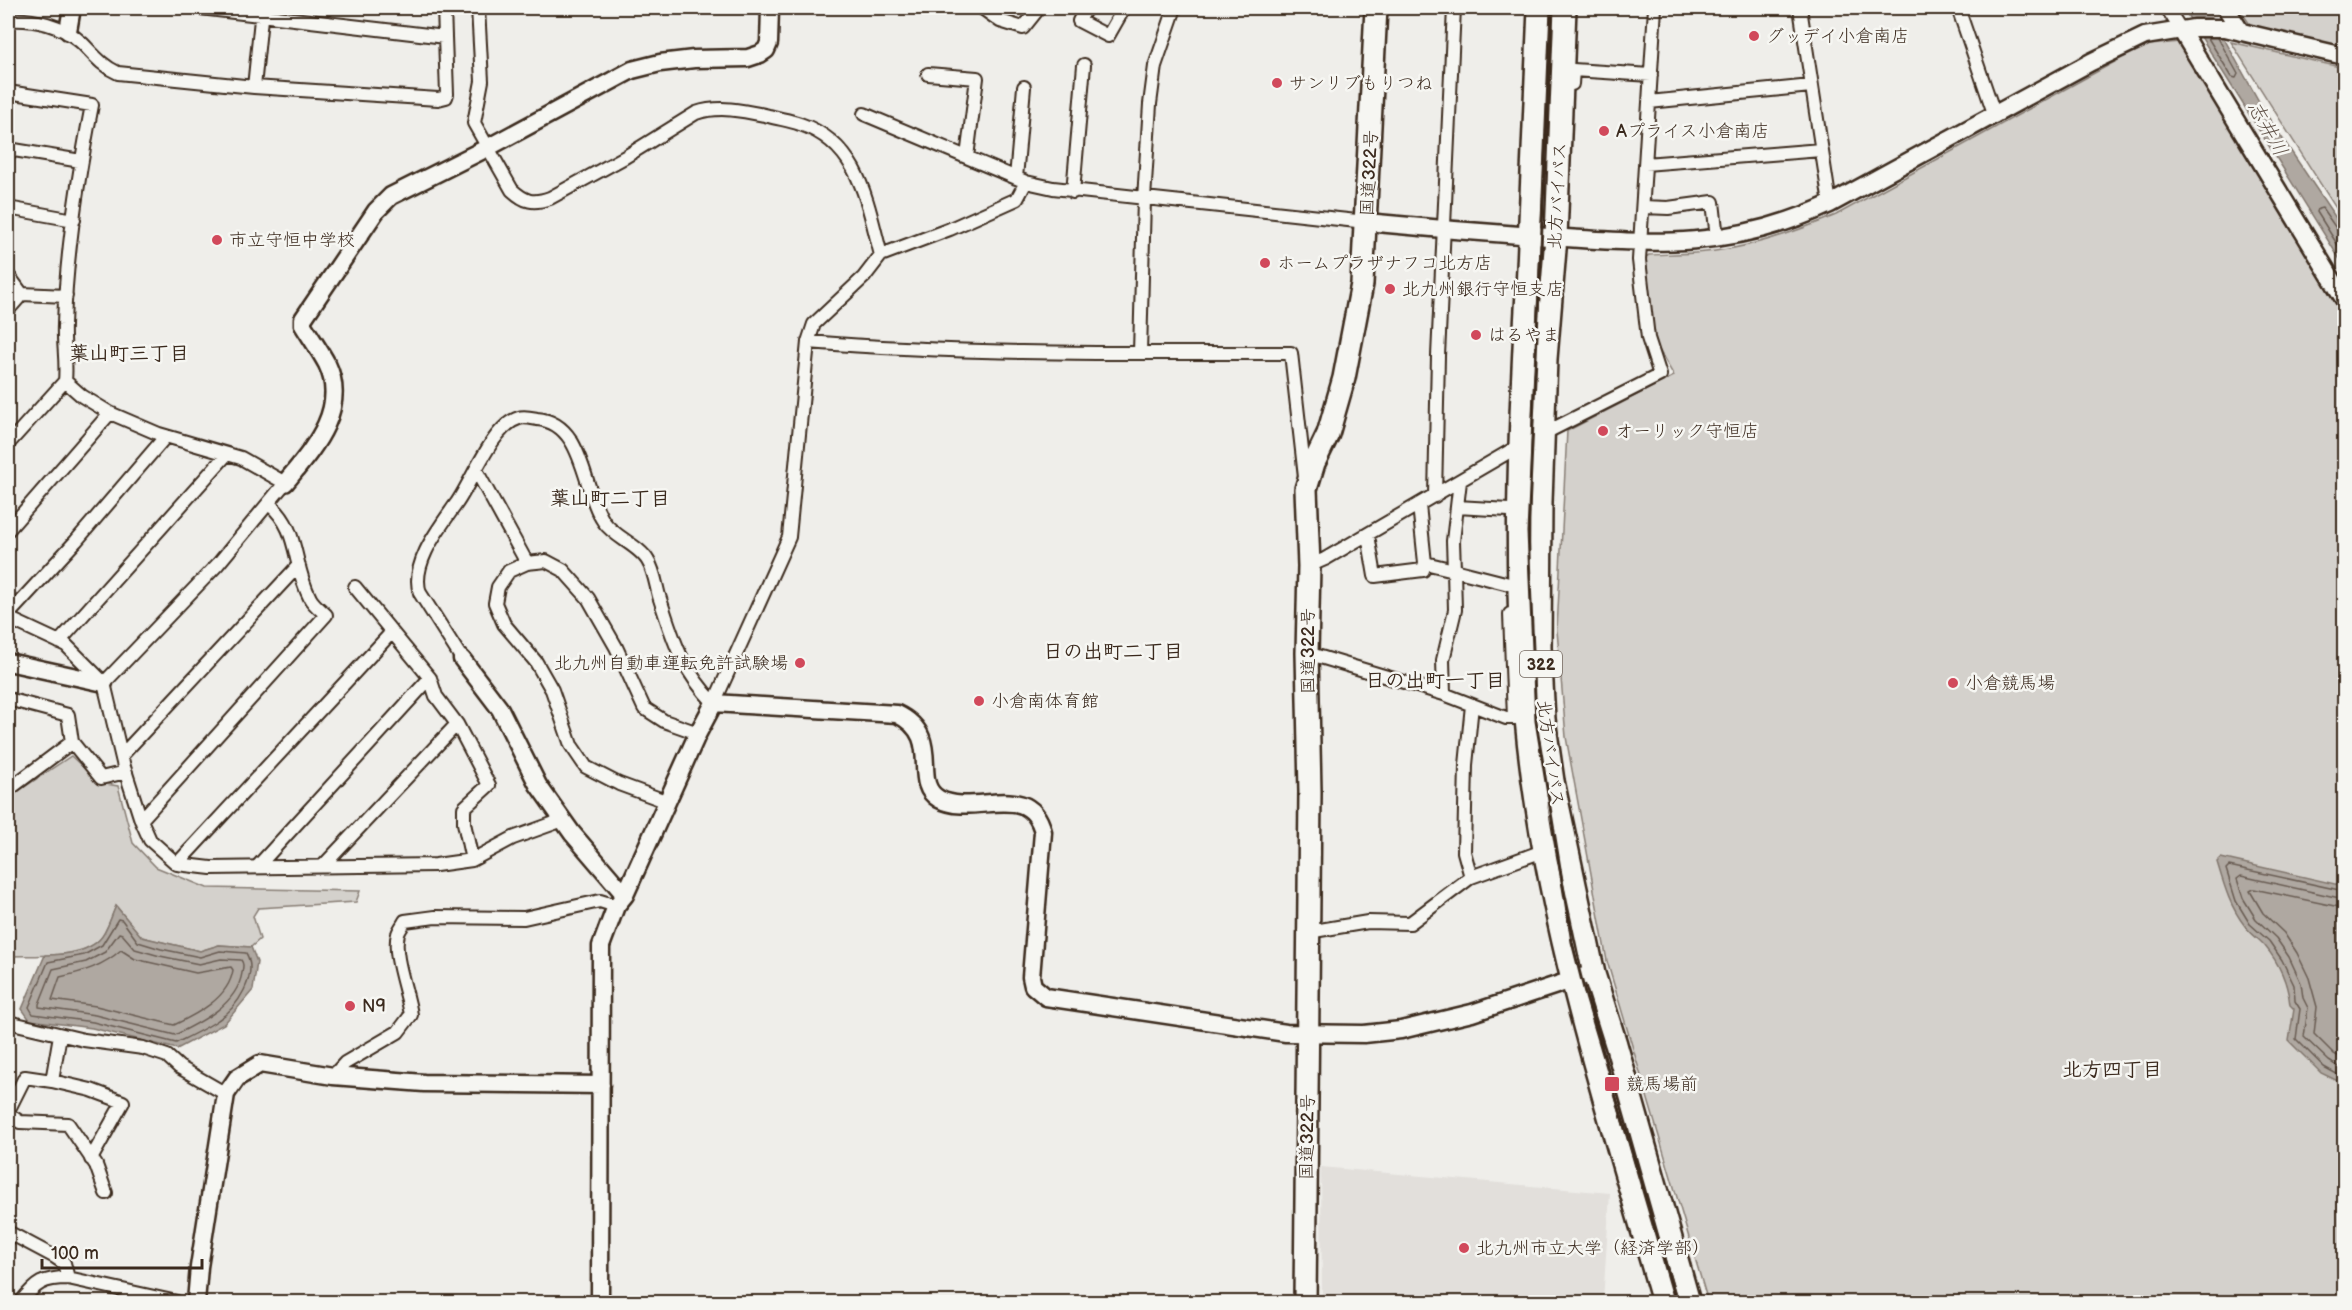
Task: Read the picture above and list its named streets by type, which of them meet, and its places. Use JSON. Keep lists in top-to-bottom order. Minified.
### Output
{"streets":{"highway":["国道322号","北方バイパス","322"]},"districts":["葉山町三丁目","葉山町二丁目","日の出町二丁目","日の出町一丁目","北方四丁目"],"water":["志井川"],"places":{"other":["グッデイ小倉南店","サンリブもりつね","Aプライス小倉南店","市立守恒中学校","ホームプラザナフコ北方店","北九州銀行守恒支店","はるやま","オーリック守恒店","北九州自動車運転免許試験場","小倉競馬場","小倉南体育館","N9","北九州市立大学（経済学部）"],"transit":["競馬場前"]},"scale_bar":"100 m"}
